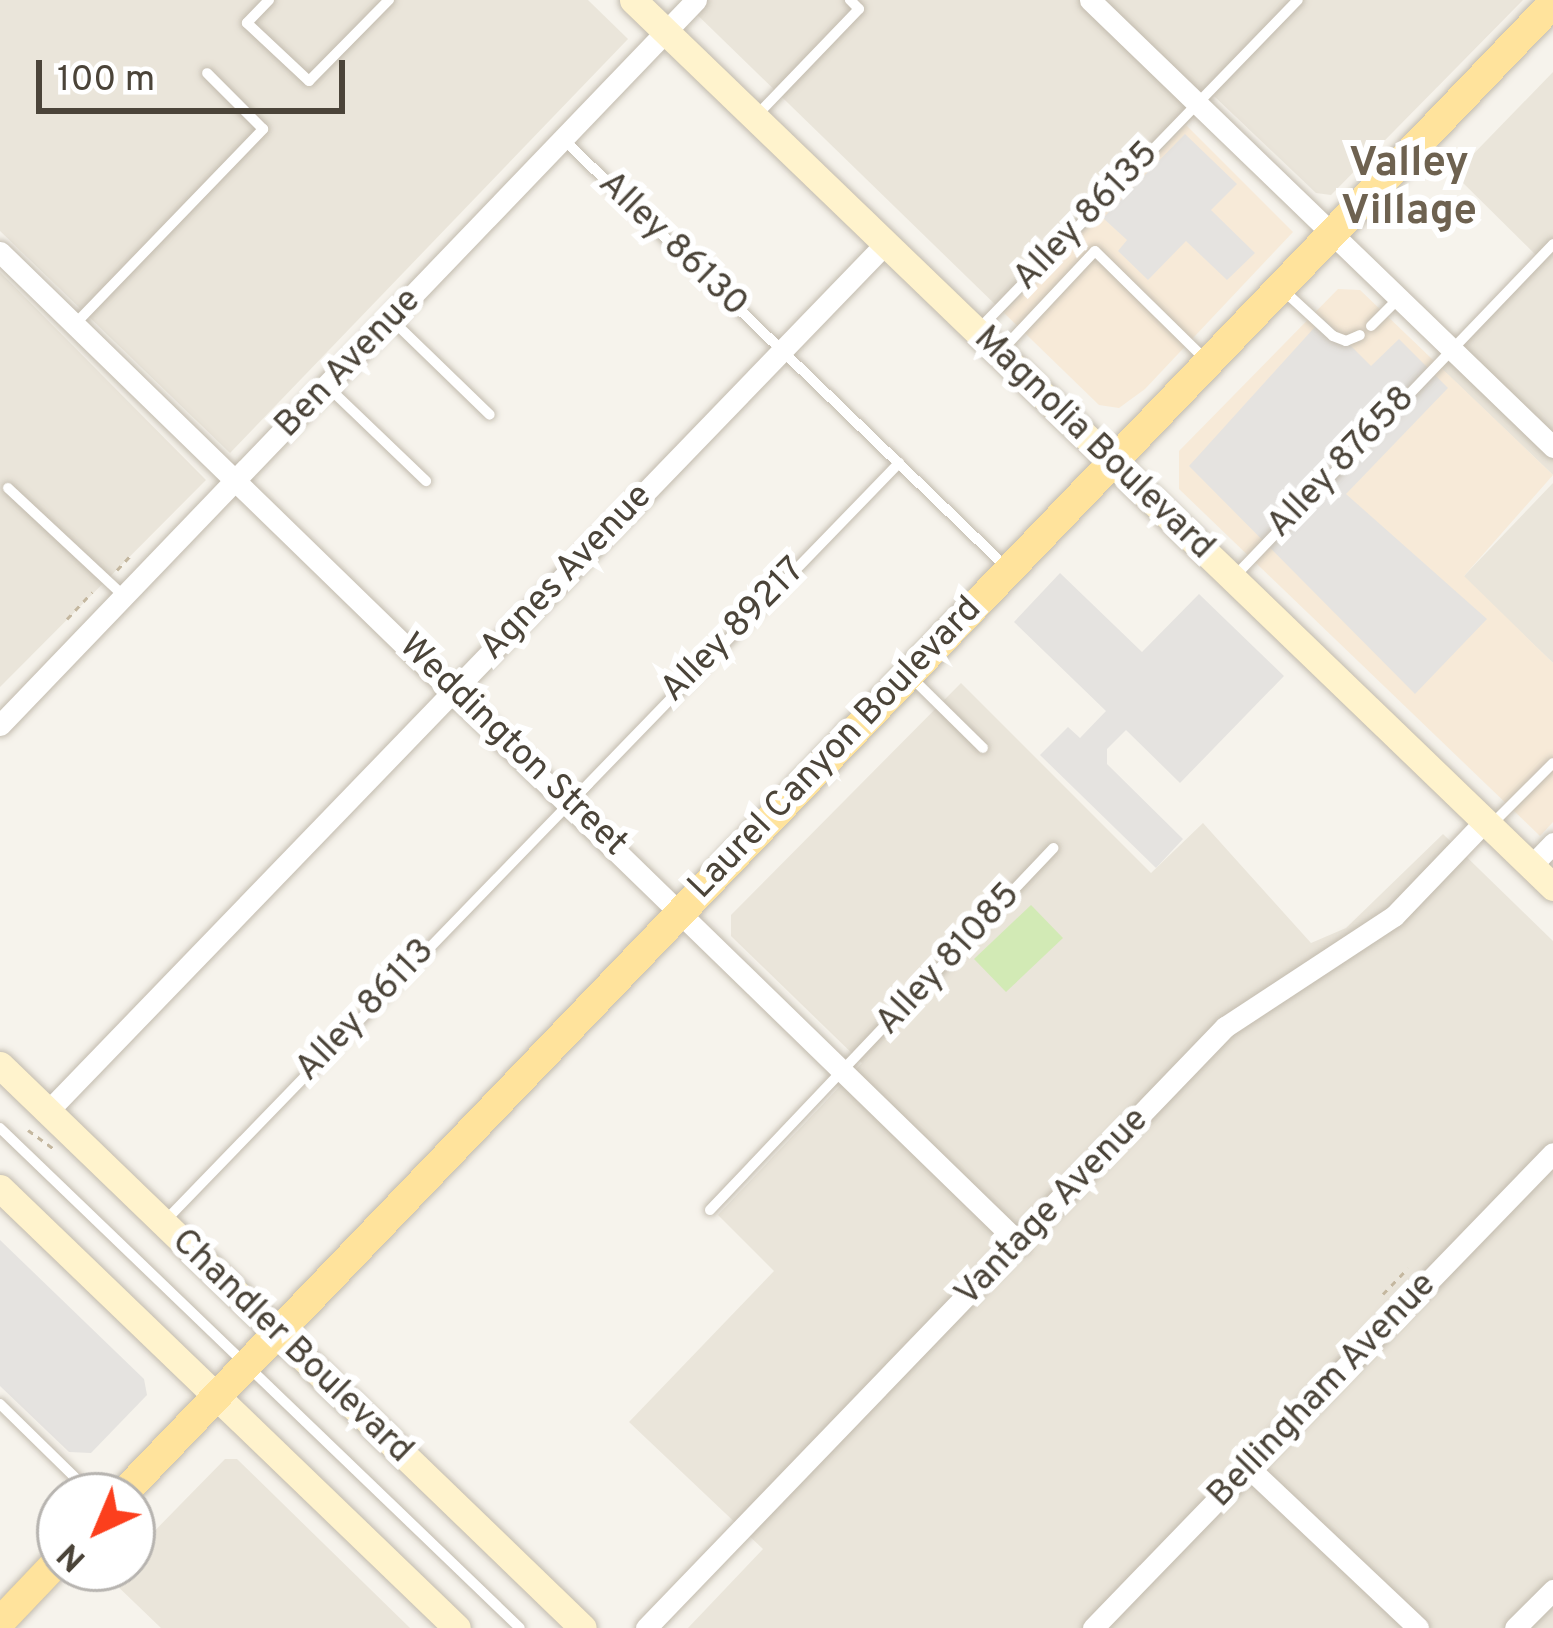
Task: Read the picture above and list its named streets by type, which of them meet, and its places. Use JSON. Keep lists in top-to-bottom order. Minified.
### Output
{"streets":{"main road":["Laurel Canyon Boulevard"],"street":["Ben Avenue","Magnolia Boulevard","Agnes Avenue","Weddington Street","Vantage Avenue","Chandler Boulevard","Bellingham Avenue"],"lane":["Alley 86135","Alley 86130","Alley 87658","Alley 89217","Alley 81085","Alley 86113"]},"crossings":[["Alley 86135","Magnolia Boulevard"],["Alley 86130","Ben Avenue"],["Alley 86130","Agnes Avenue"],["Alley 86130","Alley 89217"],["Alley 86130","Laurel Canyon Boulevard"],["Ben Avenue","Magnolia Boulevard"],["Ben Avenue","Weddington Street"],["Magnolia Boulevard","Alley 87658"],["Magnolia Boulevard","Agnes Avenue"],["Magnolia Boulevard","Laurel Canyon Boulevard"],["Magnolia Boulevard","Vantage Avenue"],["Agnes Avenue","Weddington Street"],["Agnes Avenue","Chandler Boulevard"],["Alley 89217","Weddington Street"],["Alley 89217","Alley 86113"],["Weddington Street","Laurel Canyon Boulevard"],["Weddington Street","Alley 81085"],["Weddington Street","Alley 86113"],["Weddington Street","Vantage Avenue"],["Laurel Canyon Boulevard","Chandler Boulevard"],["Alley 86113","Chandler Boulevard"]],"districts":["Valley Village"],"scale_bar":"100 m","north":"bottom left"}
